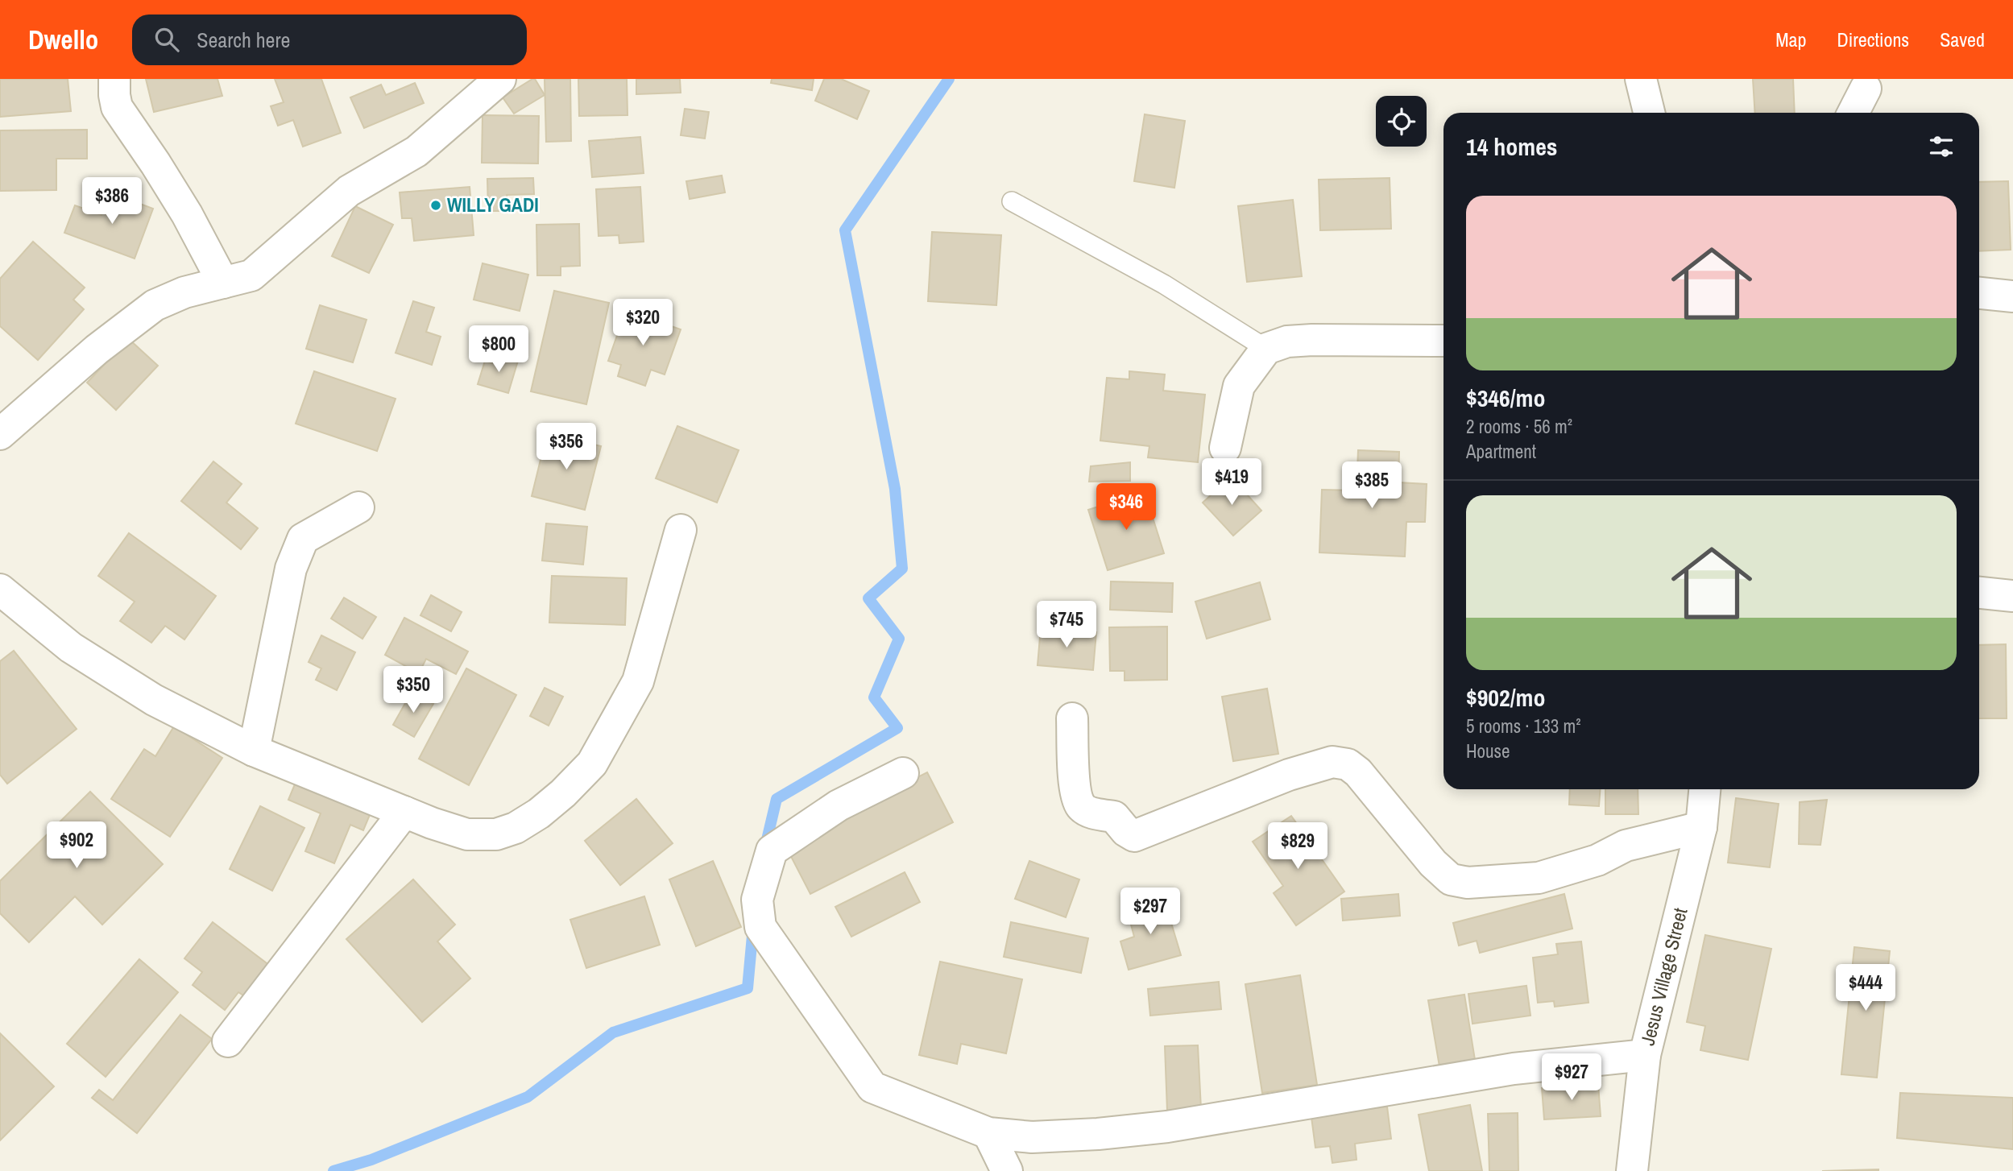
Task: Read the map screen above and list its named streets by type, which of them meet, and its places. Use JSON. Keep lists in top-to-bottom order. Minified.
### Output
{"streets":{"street":["Jesus Village Street"]},"places":["WILLY GADI"],"page":{"header":"Dwello","search":"Search here","nav":["Map","Directions","Saved"],"heading":"14 homes","price":["$386","$320","$800","$356","$419","$385","$346","$745","$350","$902","$829","$297","$444","$927"],"list":[{"name":"$346/mo","note":"2 rooms · 56 m² · Apartment"},{"name":"$902/mo","note":"5 rooms · 133 m² · House"}]}}
